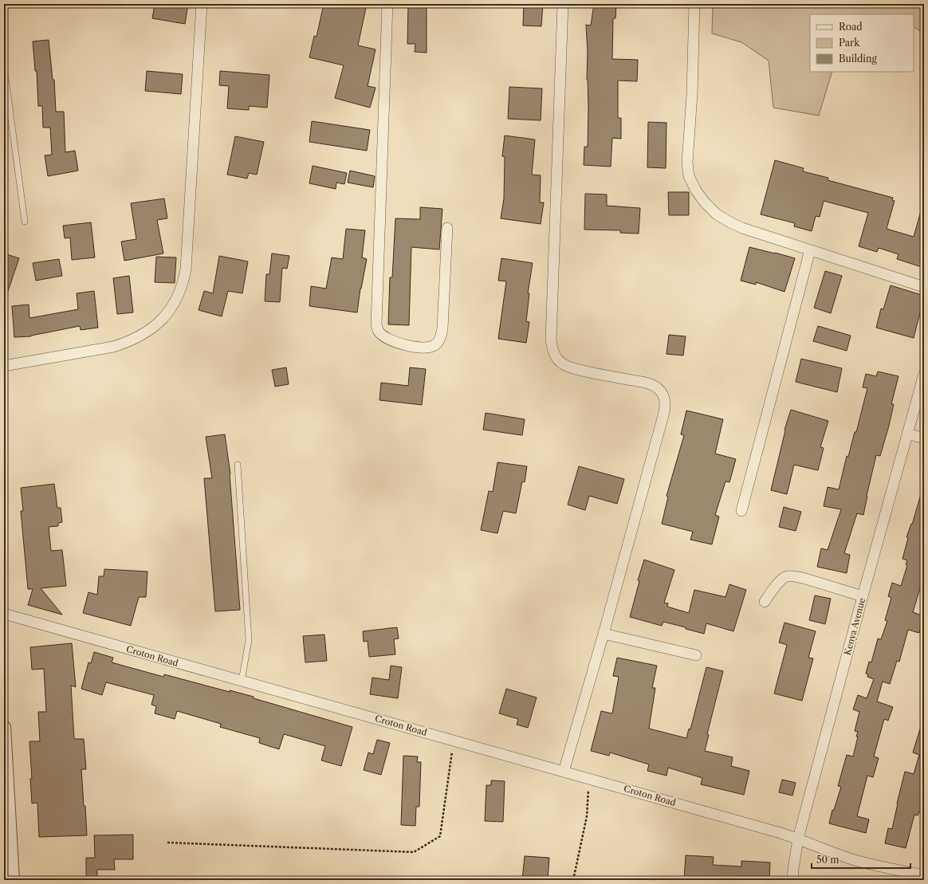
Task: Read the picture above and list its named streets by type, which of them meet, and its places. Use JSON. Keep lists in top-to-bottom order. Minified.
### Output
{"streets":{"street":["Kenya Avenue","Croton Road"]},"crossings":[["Kenya Avenue","Croton Road"]],"legend":["Road","Park","Building"],"scale_bar":"50 m"}
